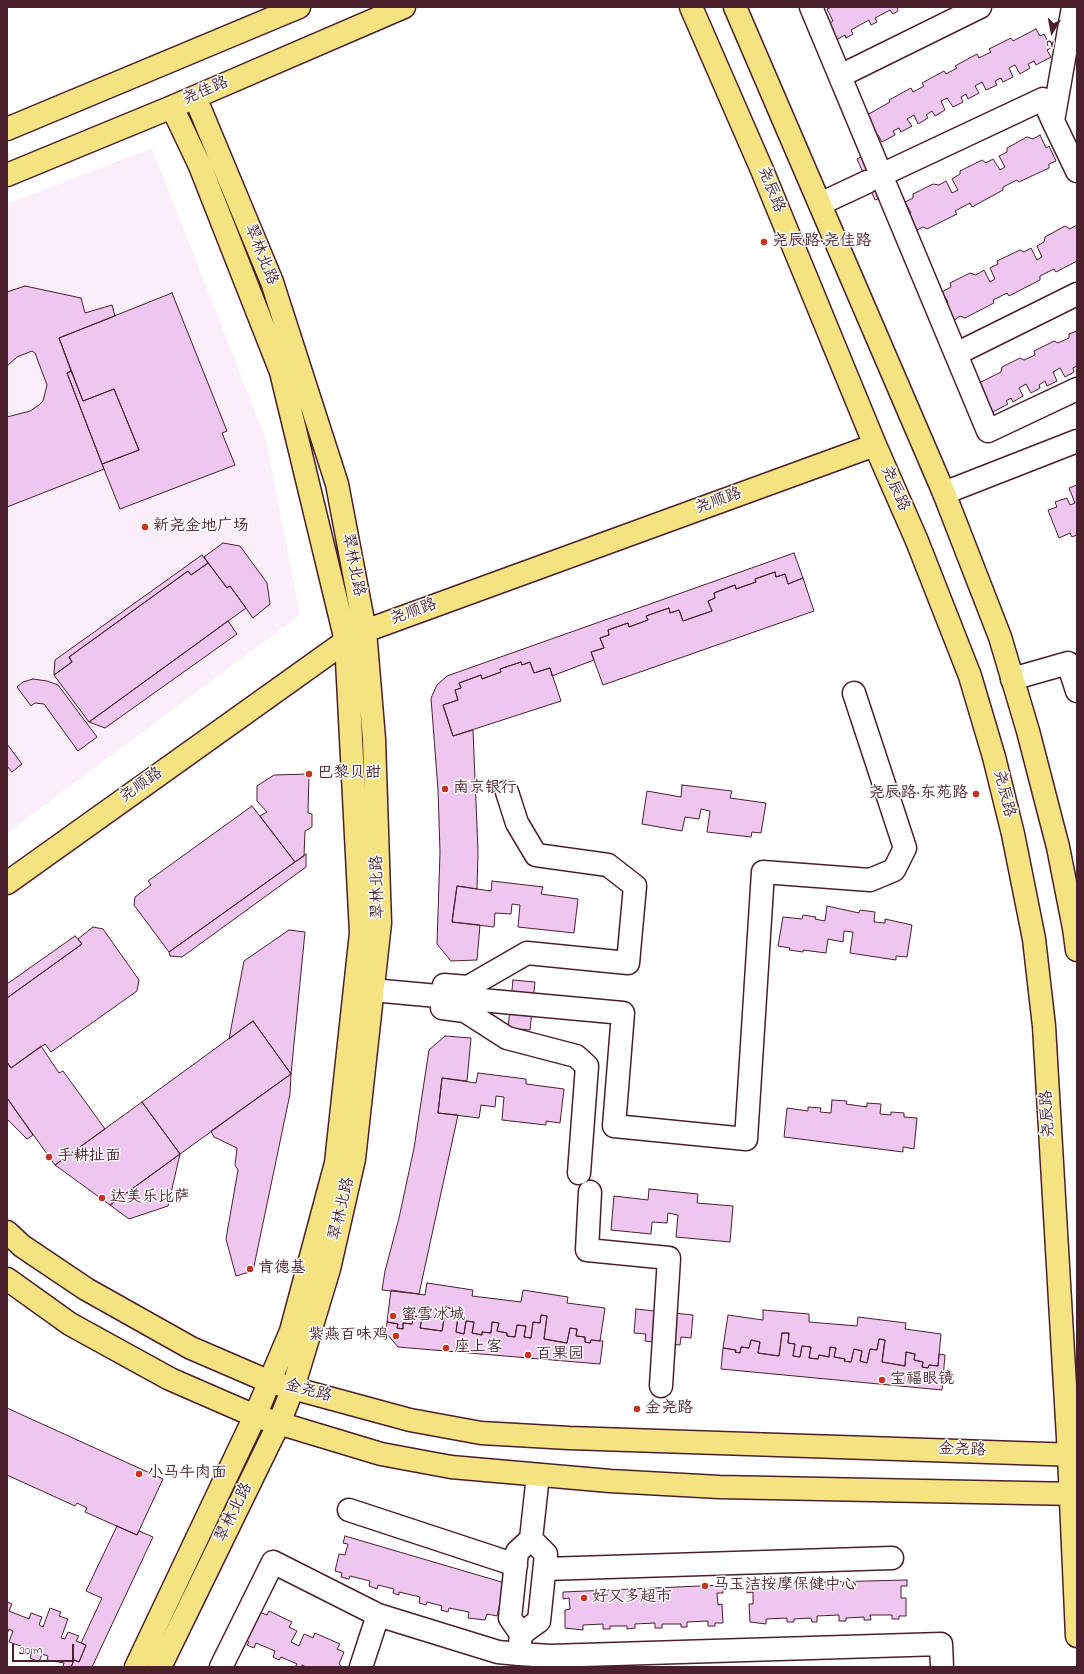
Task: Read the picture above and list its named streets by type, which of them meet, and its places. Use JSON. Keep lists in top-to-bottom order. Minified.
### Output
{"streets":{"main road":["尧佳路","尧辰路","翠林北路","尧顺路","金尧路"]},"crossings":[["尧佳路","翠林北路"],["尧辰路","尧顺路"],["尧辰路","金尧路"],["翠林北路","尧顺路"],["翠林北路","金尧路"]],"places":["尧辰路·尧佳路","新尧金地广场","巴黎贝甜","南京银行","尧辰路·东苑路","手耕扯面","达美乐比萨","肯德基","蜜雪冰城","紫燕百味鸡","座上客","百果园","宝福眼镜","金尧路","小马牛肉面","马玉洁按摩保健中心","好又多超市"],"scale_bar":"20 m","north":"bottom"}
